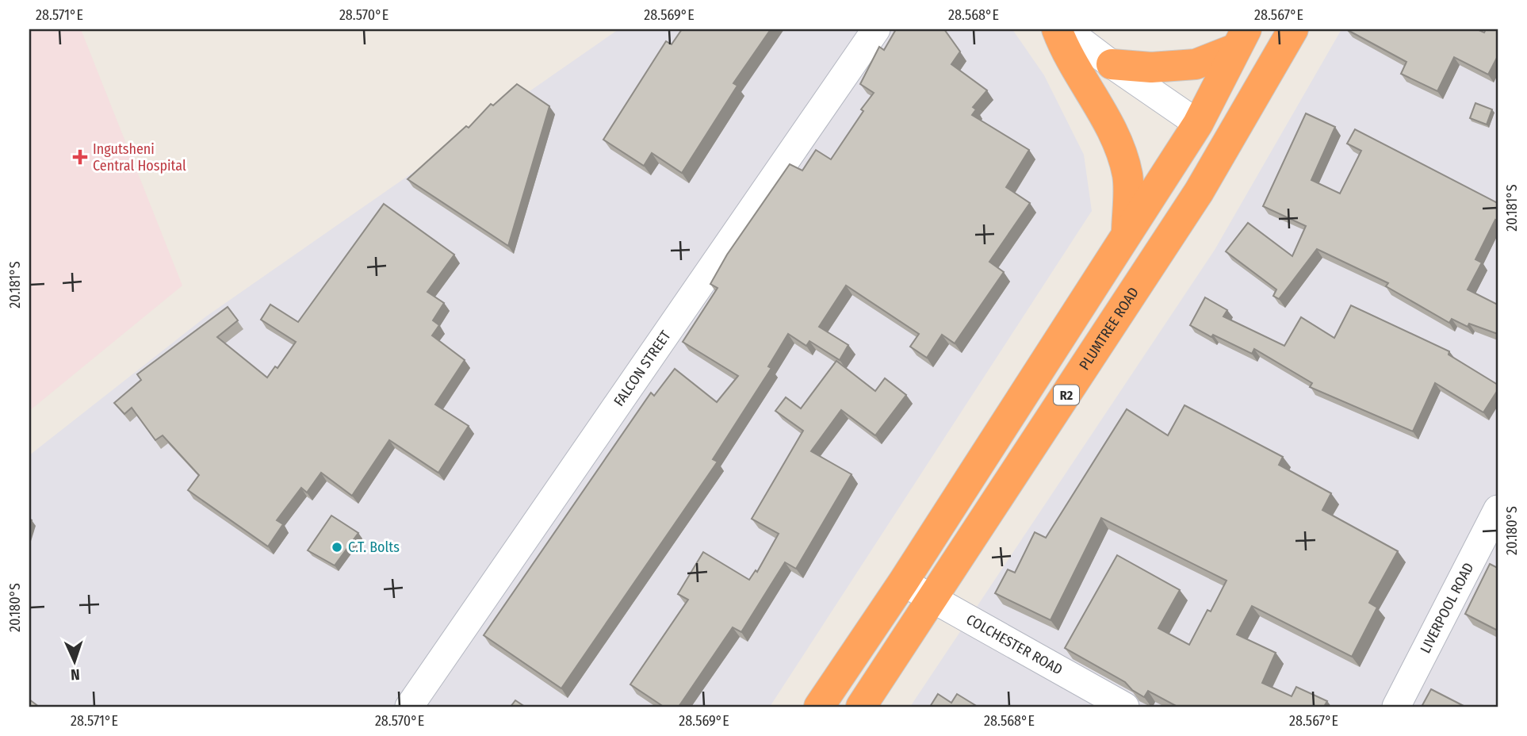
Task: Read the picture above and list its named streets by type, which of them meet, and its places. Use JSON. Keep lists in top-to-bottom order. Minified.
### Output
{"streets":{"highway":["PLUMTREE ROAD","R2"],"street":["FALCON STREET","LIVERPOOL ROAD","COLCHESTER ROAD"]},"crossings":[["PLUMTREE ROAD","COLCHESTER ROAD"]],"places":{"health":["Ingutsheni Central Hospital"],"other":["C.T. Bolts"]},"north":"bottom","coordinates":["28.571°E","28.570°E","28.569°E","28.568°E","28.567°E","20.181°S","20.180°S"]}
